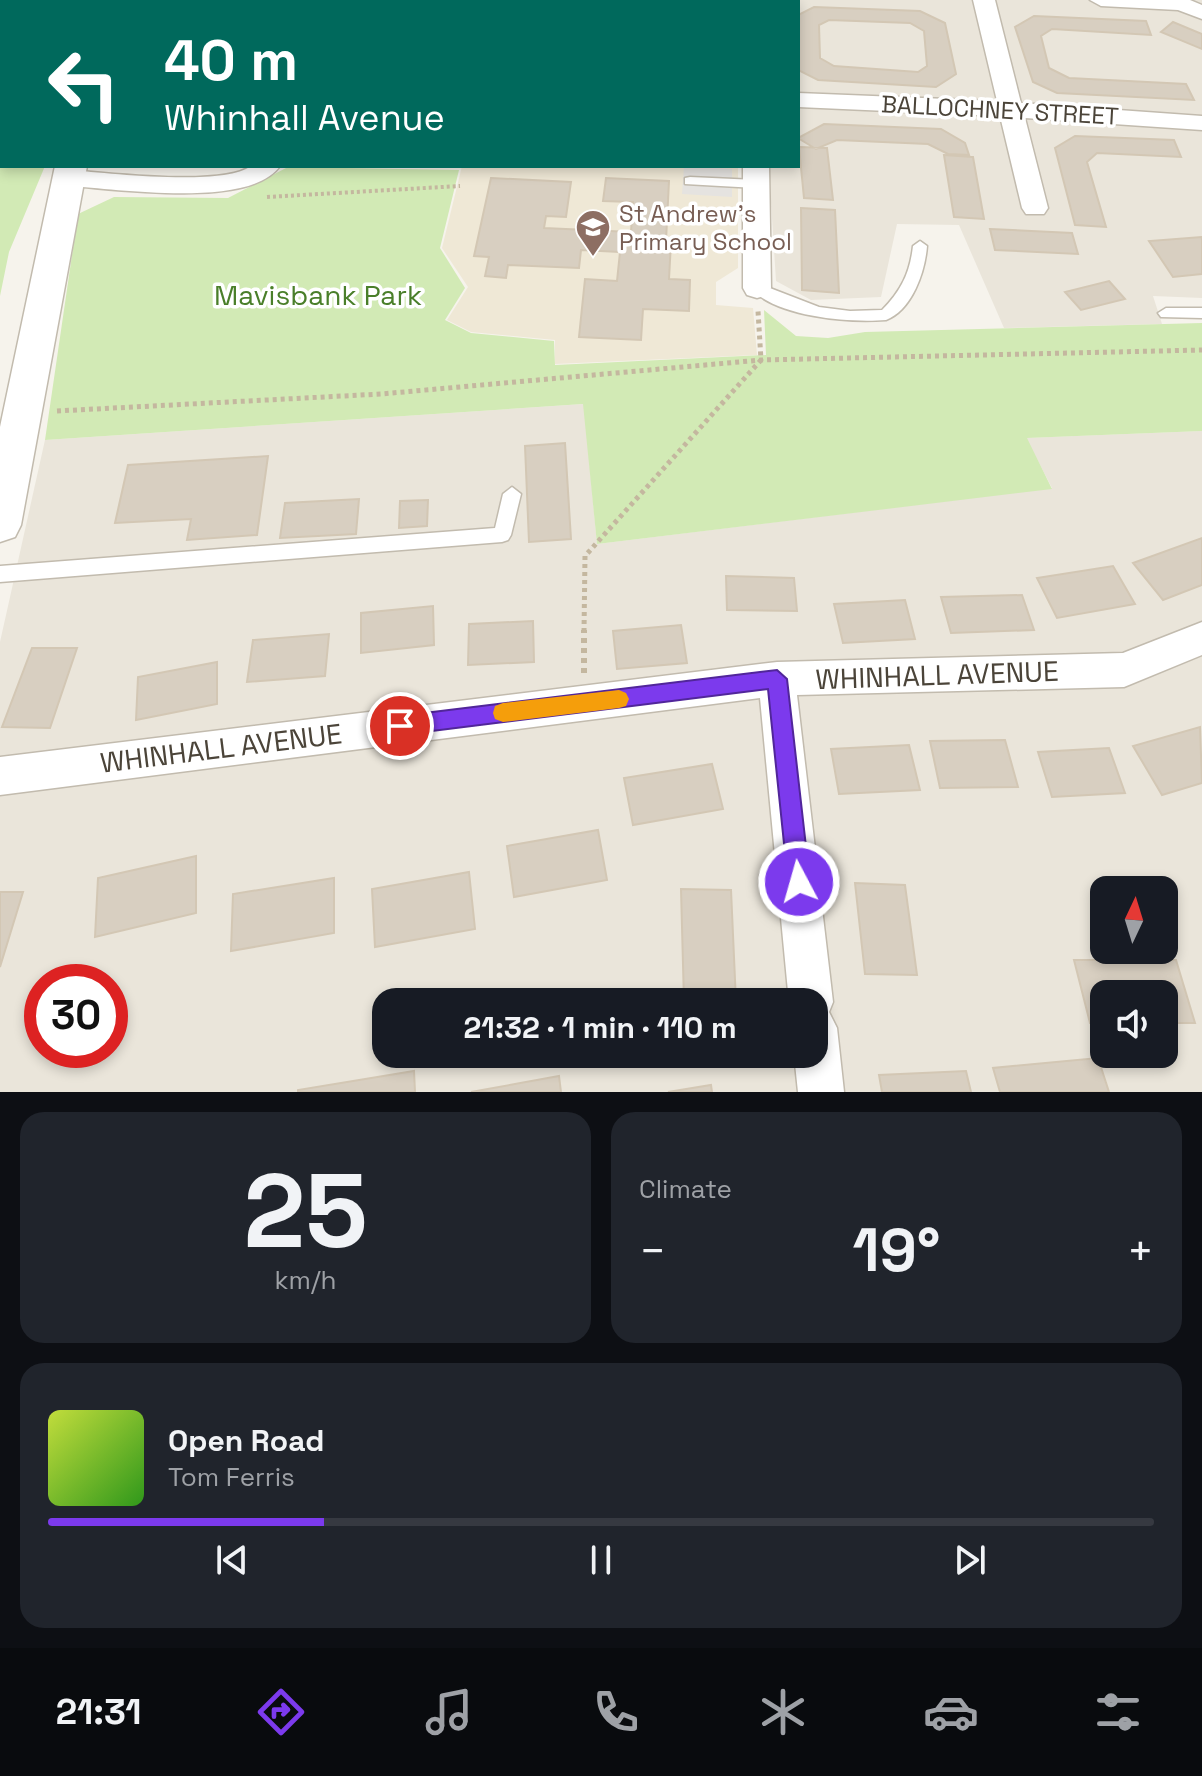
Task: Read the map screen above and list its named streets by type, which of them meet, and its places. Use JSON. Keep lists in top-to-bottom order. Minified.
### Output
{"streets":{"street":["BALLOCHNEY STREET","WHINHALL AVENUE"]},"parks":["Mavisbank Park"],"places":{"school or university":["St Andrew's Primary School"]},"north":"top","page":{"turn":["40 m","Whinhall Avenue"],"limit":"30","trip":"21:32 · 1 min · 110 m","tile":[["25","km/h"],"Climate"],"heat":["−","19°","+"],"song":["Open Road","Tom Ferris"],"tabs":"21:31"}}
